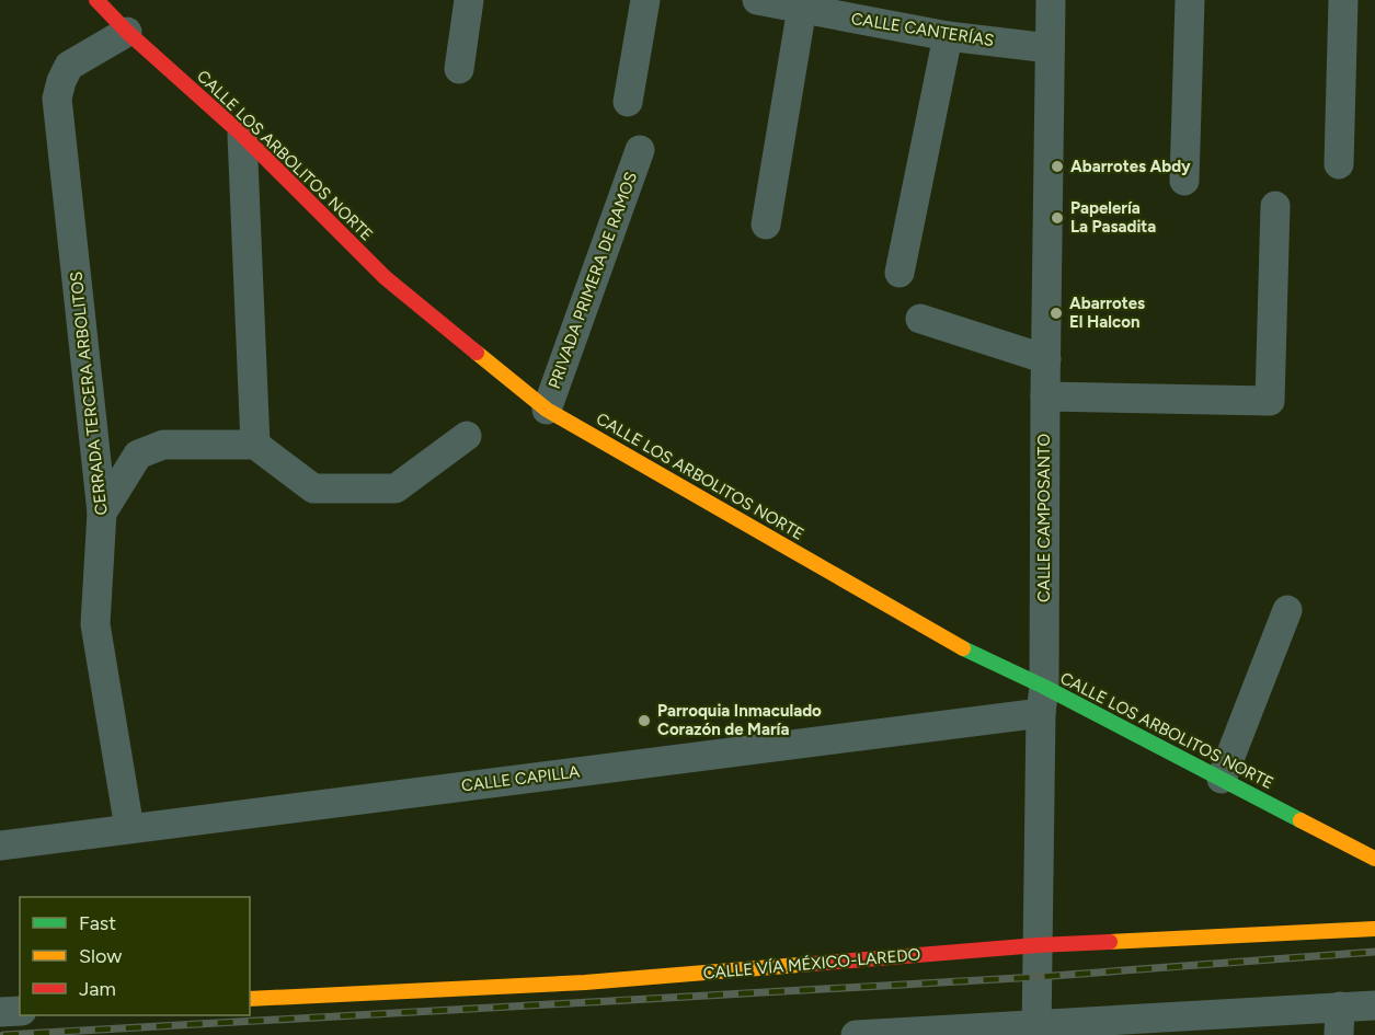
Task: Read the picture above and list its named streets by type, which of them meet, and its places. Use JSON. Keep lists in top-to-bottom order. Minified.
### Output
{"streets":{"street":["CALLE CANTERÍAS","CALLE LOS ARBOLITOS NORTE","PRIVADA PRIMERA DE RAMOS","CERRADA TERCERA ARBOLITOS","CALLE CAMPOSANTO","CALLE CAPILLA","CALLE VÍA MÉXICO-LAREDO"]},"crossings":[["CALLE CANTERÍAS","CALLE CAMPOSANTO"],["CALLE LOS ARBOLITOS NORTE","PRIVADA PRIMERA DE RAMOS"],["CALLE LOS ARBOLITOS NORTE","CERRADA TERCERA ARBOLITOS"],["CALLE LOS ARBOLITOS NORTE","CALLE CAMPOSANTO"],["CALLE LOS ARBOLITOS NORTE","CALLE CAPILLA"],["CERRADA TERCERA ARBOLITOS","CALLE CAPILLA"],["CALLE CAMPOSANTO","CALLE CAPILLA"],["CALLE CAMPOSANTO","CALLE VÍA MÉXICO-LAREDO"]],"places":["Abarrotes Abdy","Papelería La Pasadita","Abarrotes El Halcon","Parroquia Inmaculado Corazón de María"],"legend":["Fast","Slow","Jam"]}
